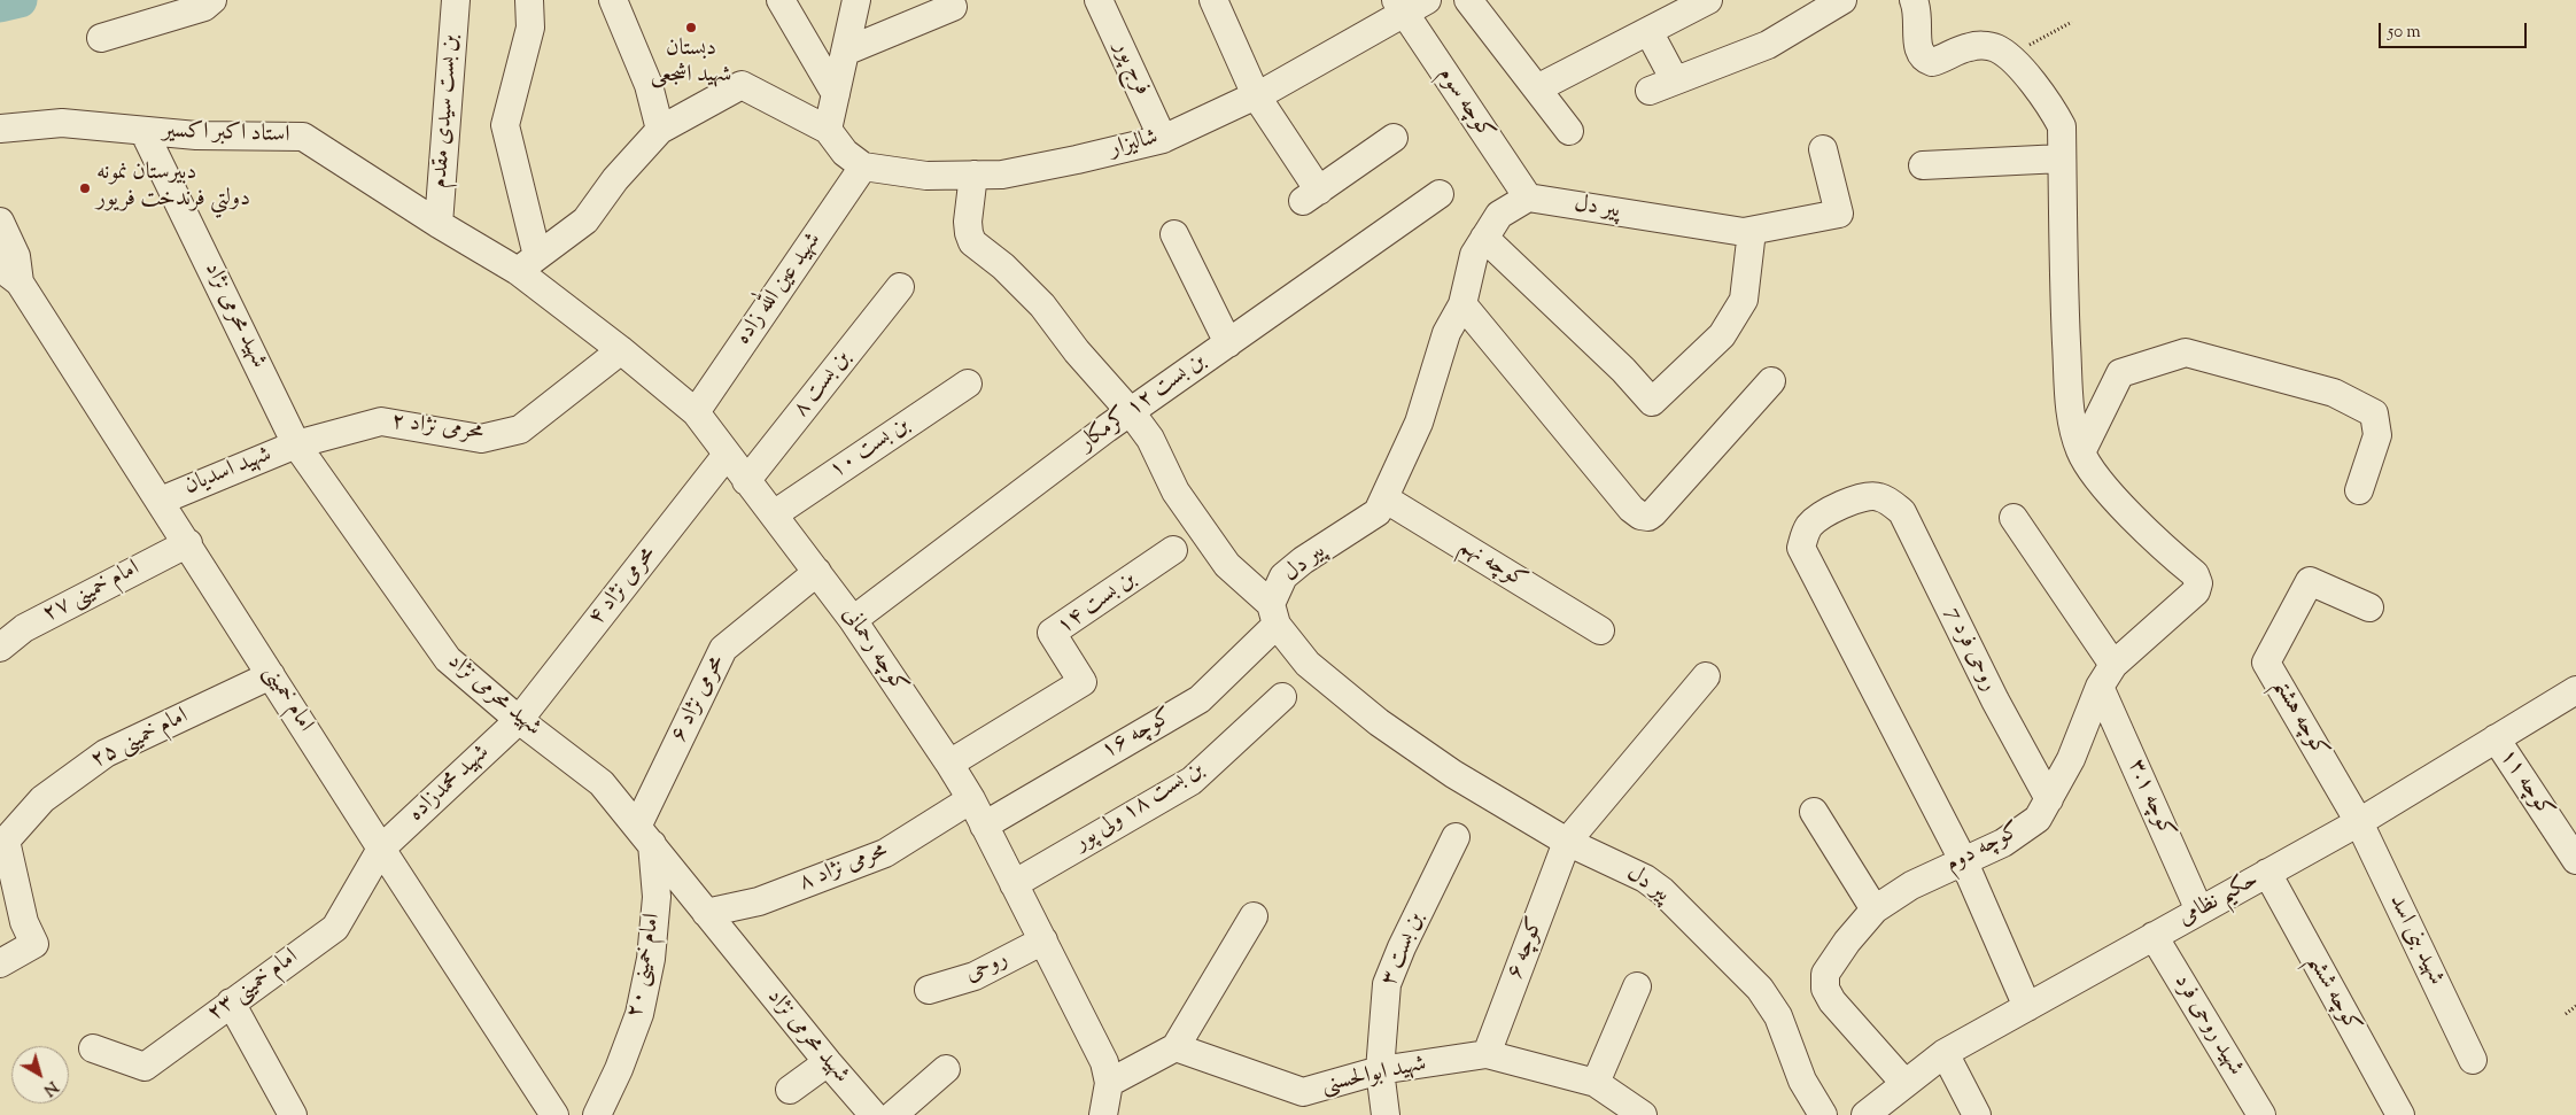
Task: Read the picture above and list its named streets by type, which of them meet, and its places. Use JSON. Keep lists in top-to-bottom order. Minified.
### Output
{"streets":{"street":["فرج پور","کوچه سوم","بن بست سیدی مقدم","استاد اکبر اکسیر","شالیزار","پیر دل","شهید عین الله زاده","شهید محرمی نژاد","بن بست ۸","بن بست ۱۲ کرمکار","محرمی نژاد ۲","بن بست ۱۰","شهید اسدیان","کوچه نهم","محرمی نژاد ۴","امام خمینی ۲۷","بن بست ۱۴","روحی فرد 7","کوچه رحمانی","امام خمینی","محرمی نژاد ۶","کوچه هشتم","کوچه ۱۶","امام خمینی ۲۵","شهید محمدزاده","کوچه ۱۱","کوچه ۳.۱","بن بست ۱۸ ولی پور","کوچه دوم","محرمی نژاد ۸","حکیم نظامی","شهید بنی اسد","کوچه ۶","بن بست ۳","امام خمینی ۲۰","روحی","امام خمینی ۲۳","کوچه ششم","شهید روحی فرد","شهید ابوالحسنی"]},"crossings":[["فرج پور","شالیزار"],["کوچه سوم","شالیزار"],["کوچه سوم","پیر دل"],["بن بست سیدی مقدم","استاد اکبر اکسیر"],["استاد اکبر اکسیر","شهید محرمی نژاد"],["استاد اکبر اکسیر","کوچه رحمانی"],["شالیزار","شهید عین الله زاده"],["پیر دل","کوچه نهم"],["پیر دل","کوچه ۱۶"],["پیر دل","کوچه ۶"],["شهید عین الله زاده","کوچه رحمانی"],["شهید محرمی نژاد","محرمی نژاد ۲"],["شهید محرمی نژاد","شهید اسدیان"],["شهید محرمی نژاد","محرمی نژاد ۴"],["شهید محرمی نژاد","محرمی نژاد ۶"],["شهید محرمی نژاد","شهید محمدزاده"],["شهید محرمی نژاد","محرمی نژاد ۸"],["شهید محرمی نژاد","امام خمینی ۲۰"],["بن بست ۸","کوچه رحمانی"],["بن بست ۱۲ کرمکار","کوچه رحمانی"],["محرمی نژاد ۲","شهید اسدیان"],["محرمی نژاد ۲","کوچه رحمانی"],["بن بست ۱۰","کوچه رحمانی"],["شهید اسدیان","امام خمینی"],["محرمی نژاد ۴","کوچه رحمانی"],["محرمی نژاد ۴","شهید محمدزاده"],["امام خمینی ۲۷","امام خمینی"],["بن بست ۱۴","کوچه رحمانی"],["روحی فرد 7","کوچه دوم"],["کوچه رحمانی","محرمی نژاد ۶"],["کوچه رحمانی","کوچه ۱۶"],["کوچه رحمانی","بن بست ۱۸ ولی پور"],["کوچه رحمانی","محرمی نژاد ۸"],["کوچه رحمانی","روحی"],["امام خمینی","امام خمینی ۲۵"],["امام خمینی","شهید محمدزاده"],["امام خمینی","امام خمینی ۲۳"],["محرمی نژاد ۶","امام خمینی ۲۰"],["کوچه هشتم","حکیم نظامی"],["کوچه هشتم","شهید بنی اسد"],["شهید محمدزاده","امام خمینی ۲۳"],["کوچه ۱۱","حکیم نظامی"],["کوچه ۳.۱","کوچه دوم"],["کوچه ۳.۱","حکیم نظامی"],["کوچه دوم","حکیم نظامی"],["حکیم نظامی","شهید بنی اسد"],["حکیم نظامی","کوچه ششم"],["حکیم نظامی","شهید روحی فرد"],["کوچه ۶","شهید ابوالحسنی"],["بن بست ۳","شهید ابوالحسنی"]],"places":["دبستان شهید اشجعی","دبیرستان نمونه دولتي فرندخت فريور"],"scale_bar":"50 m","north":"bottom right"}
